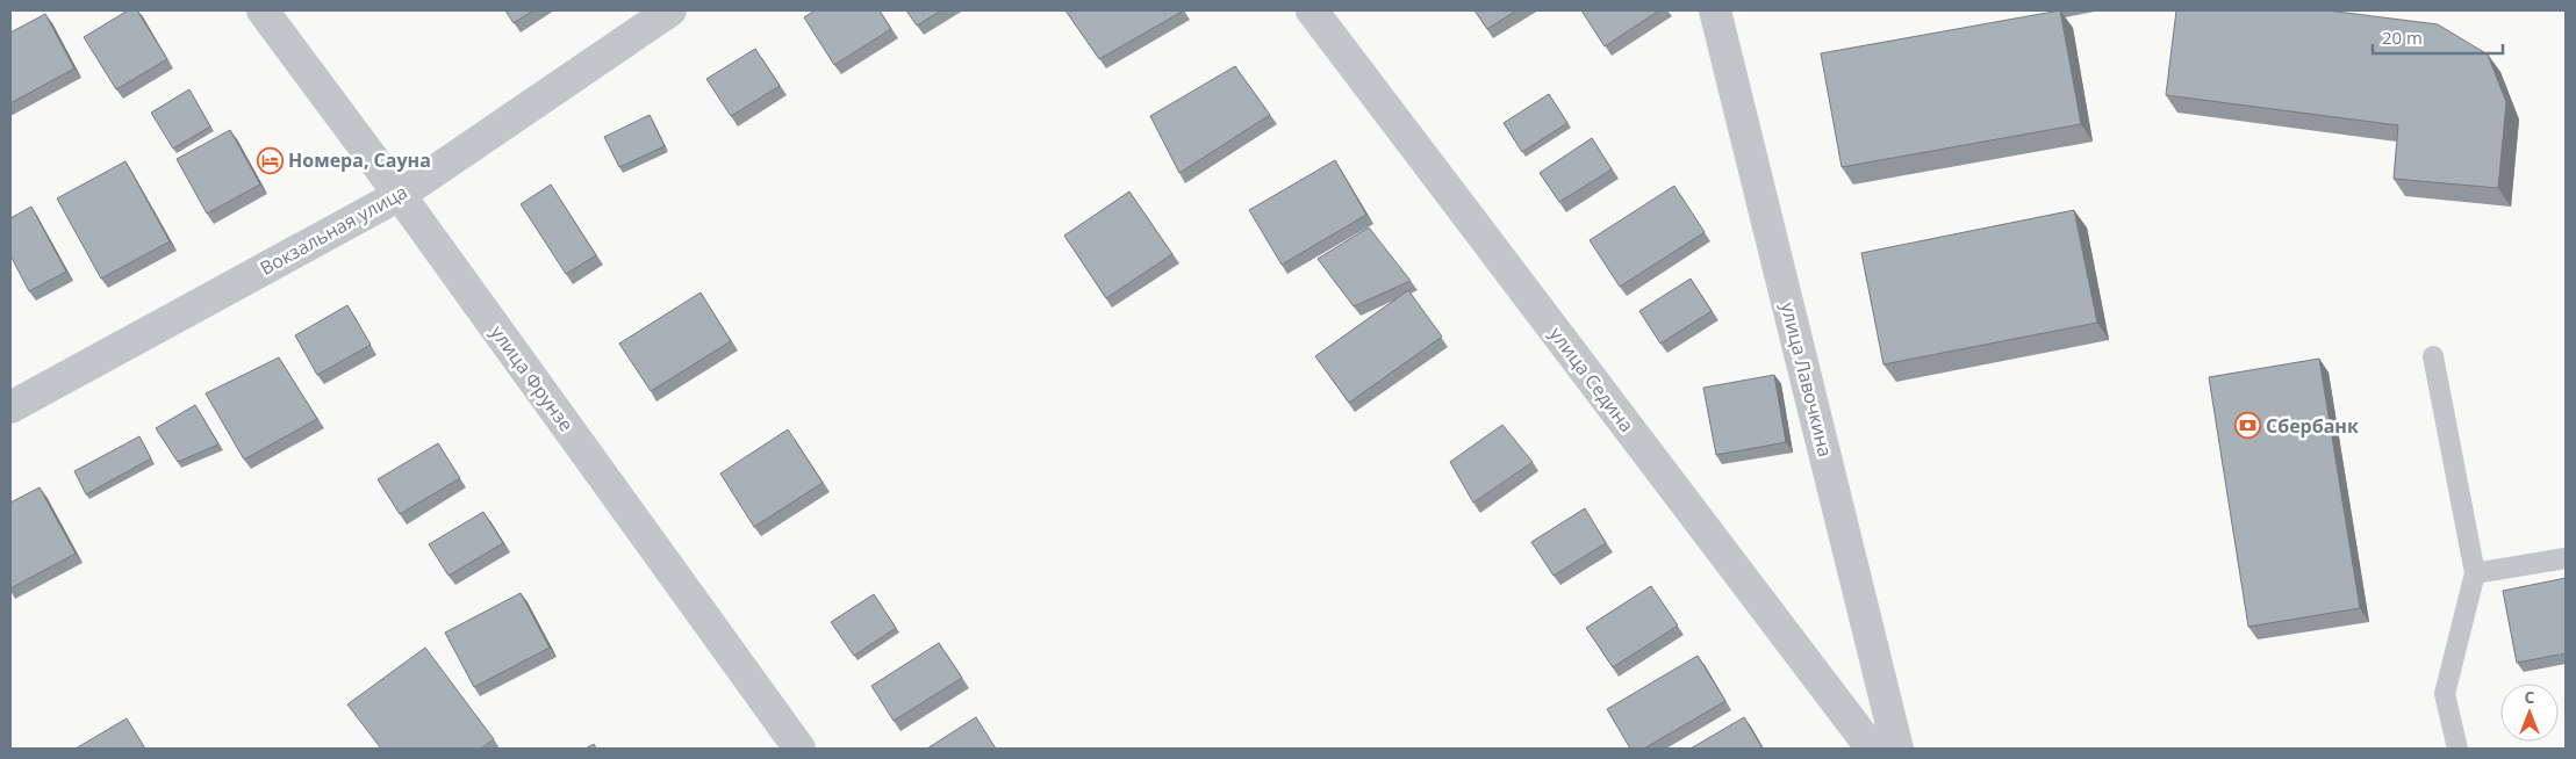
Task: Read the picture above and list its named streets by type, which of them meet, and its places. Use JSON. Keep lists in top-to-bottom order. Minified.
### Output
{"streets":{"street":["Вокзальная улица","улица Фрунзе","улица Седина","улица Лавочкина"]},"crossings":[["Вокзальная улица","улица Фрунзе"]],"places":{"hotel":["Номера, Сауна"],"bank":["Сбербанк"]},"scale_bar":"20 m","north":"top"}
